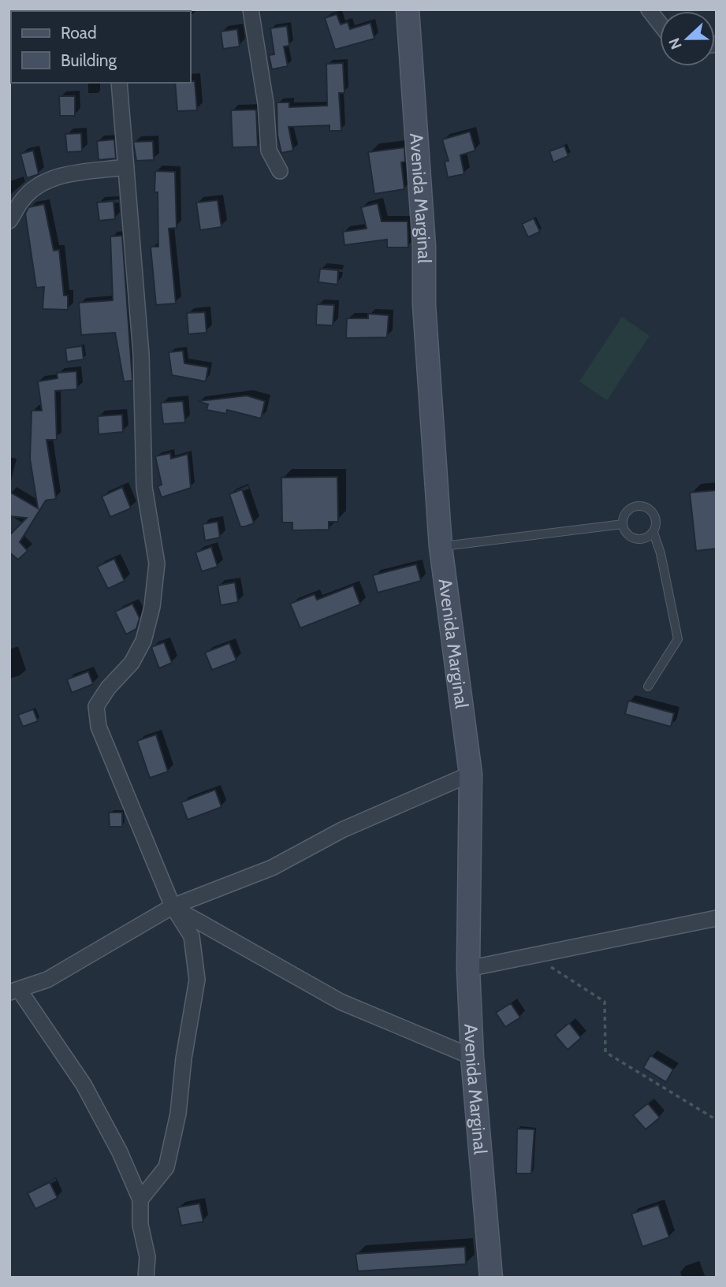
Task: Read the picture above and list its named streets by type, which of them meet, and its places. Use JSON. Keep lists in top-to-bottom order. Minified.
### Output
{"streets":{"street":["Avenida Marginal"]},"legend":["Road","Building"],"north":"left"}
